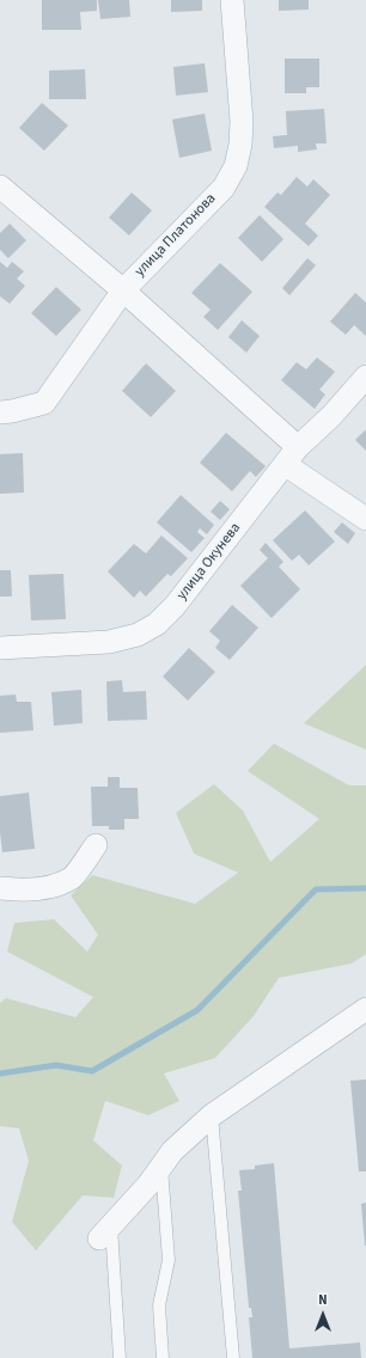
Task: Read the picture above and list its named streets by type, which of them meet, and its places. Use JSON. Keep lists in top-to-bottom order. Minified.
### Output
{"streets":{"street":["улица Платонова","улица Окунева"]},"north":"top"}
